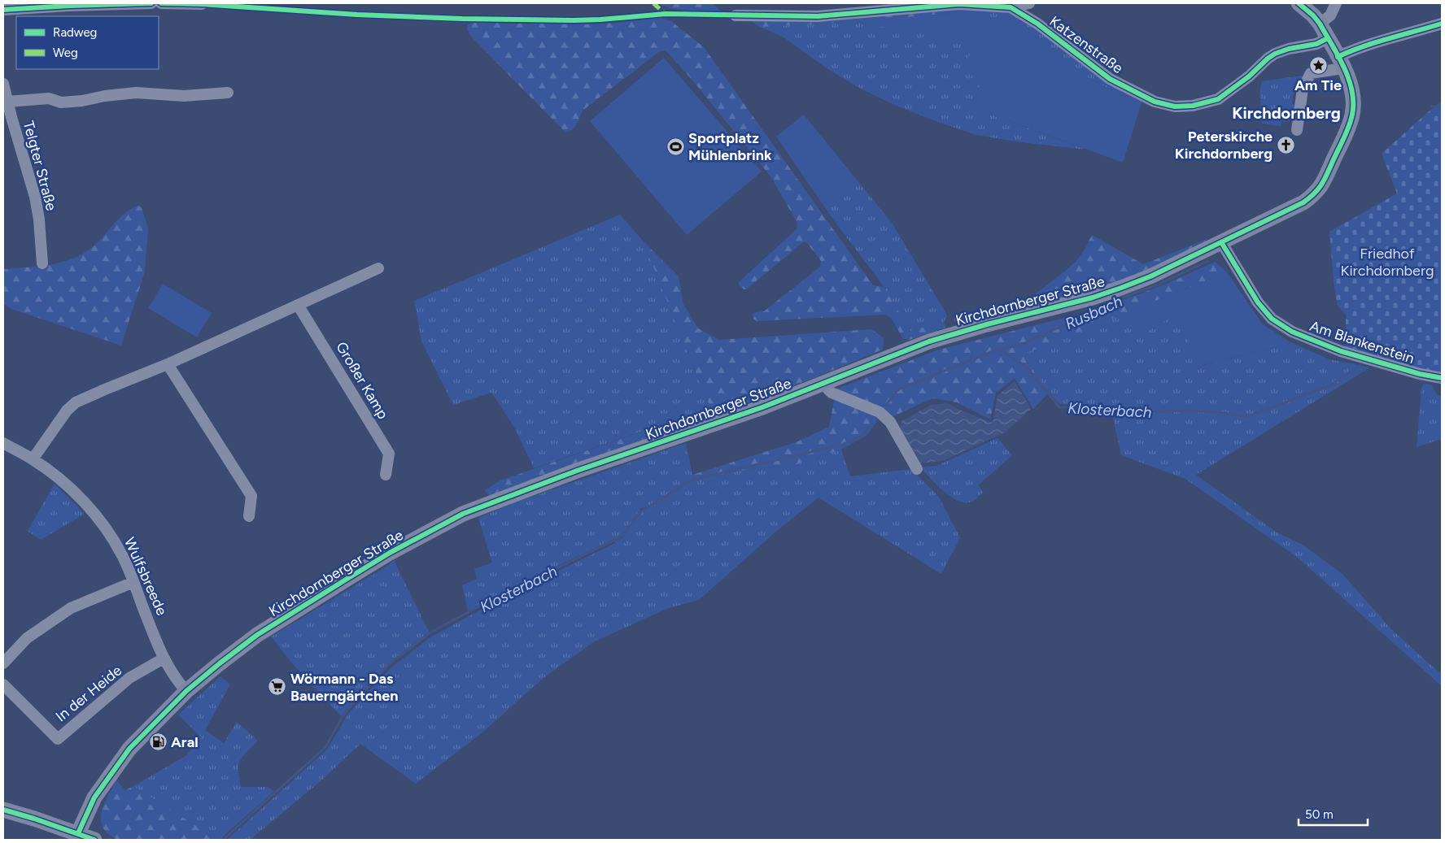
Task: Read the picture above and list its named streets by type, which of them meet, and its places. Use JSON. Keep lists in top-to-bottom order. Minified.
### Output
{"streets":{"street":["Katzenstraße","Telgter Straße","Kirchdornberger Straße","Am Blankenstein","Großer Kamp","Wulfsbreede","In der Heide"]},"crossings":[["Katzenstraße","Kirchdornberger Straße"],["Kirchdornberger Straße","Am Blankenstein"],["Kirchdornberger Straße","Wulfsbreede"],["Wulfsbreede","In der Heide"]],"districts":["Kirchdornberg"],"water":["Rusbach","Klosterbach"],"parks":["Friedhof Kirchdornberg"],"places":{"place":["Am Tie"],"church":["Peterskirche Kirchdornberg"],"sports":["Sportplatz Mühlenbrink"],"supermarket":["Wörmann - Das Bauerngärtchen"],"fuel station":["Aral"]},"legend":["Radweg","Weg"],"scale_bar":"50 m"}
